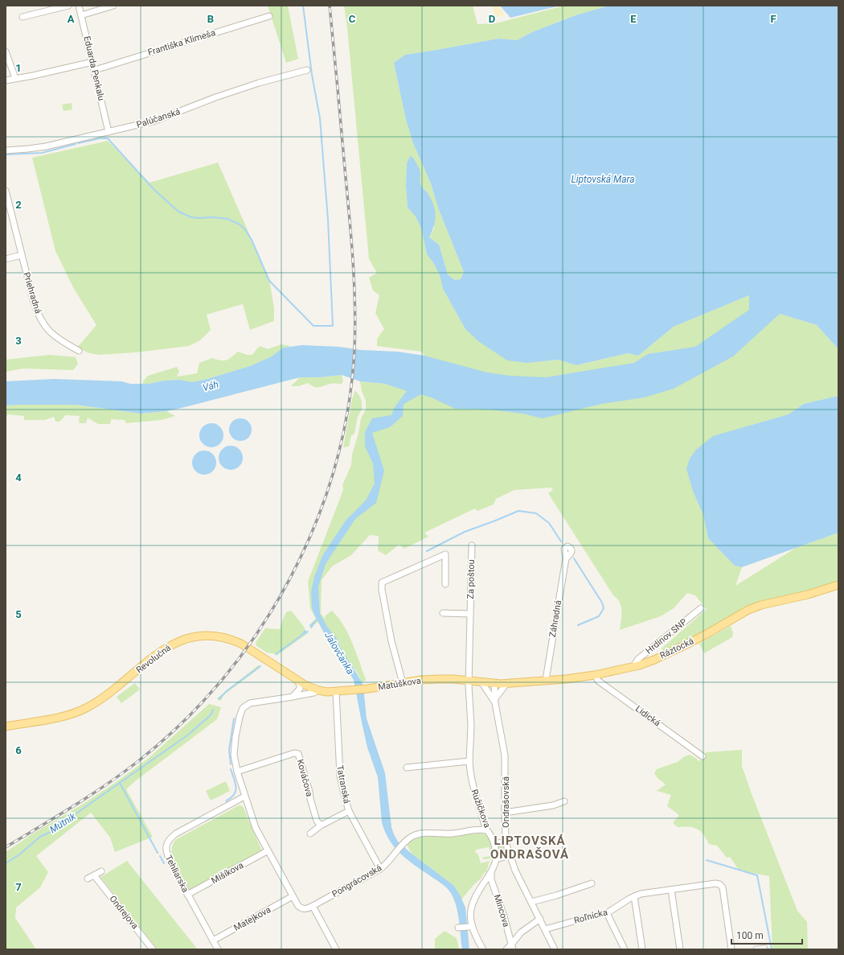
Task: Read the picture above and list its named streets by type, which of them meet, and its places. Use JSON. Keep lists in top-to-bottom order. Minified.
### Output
{"streets":{"main road":["Ráztocká","Revolučná","Matúškova"],"street":["Františka Klimeša","Eduarda Penkalu","Palúčanská","Priehradná","Za poštou","Záhradná","Hrdinov SNP","Lidická","Kováčova","Tatranská","Ondrašovská","Ružičkova","Mišíkova","Tehliarska","Pongrácovská","Mincova","Ondrejova","Roľnícka","Matejkova"]},"crossings":[["Františka Klimeša","Eduarda Penkalu"],["Eduarda Penkalu","Palúčanská"],["Za poštou","Matúškova"],["Za poštou","Ružičkova"],["Záhradná","Ráztocká"],["Hrdinov SNP","Ráztocká"],["Ráztocká","Matúškova"],["Ráztocká","Lidická"],["Revolučná","Matúškova"],["Matúškova","Kováčova"],["Matúškova","Tatranská"],["Matúškova","Ondrašovská"],["Matúškova","Ružičkova"],["Tatranská","Pongrácovská"],["Ondrašovská","Roľnícka"],["Ružičkova","Pongrácovská"],["Mišíkova","Tehliarska"],["Tehliarska","Matejkova"]],"districts":["LIPTOVSKÁ ONDRAŠOVÁ"],"water":["Liptovská Mara","Váh","Jalovčanka","Mútnik"],"scale_bar":"100 m","grid":{"columns":["A","B","C","D","E","F"],"rows":["1","2","3","4","5","6","7"]}}
